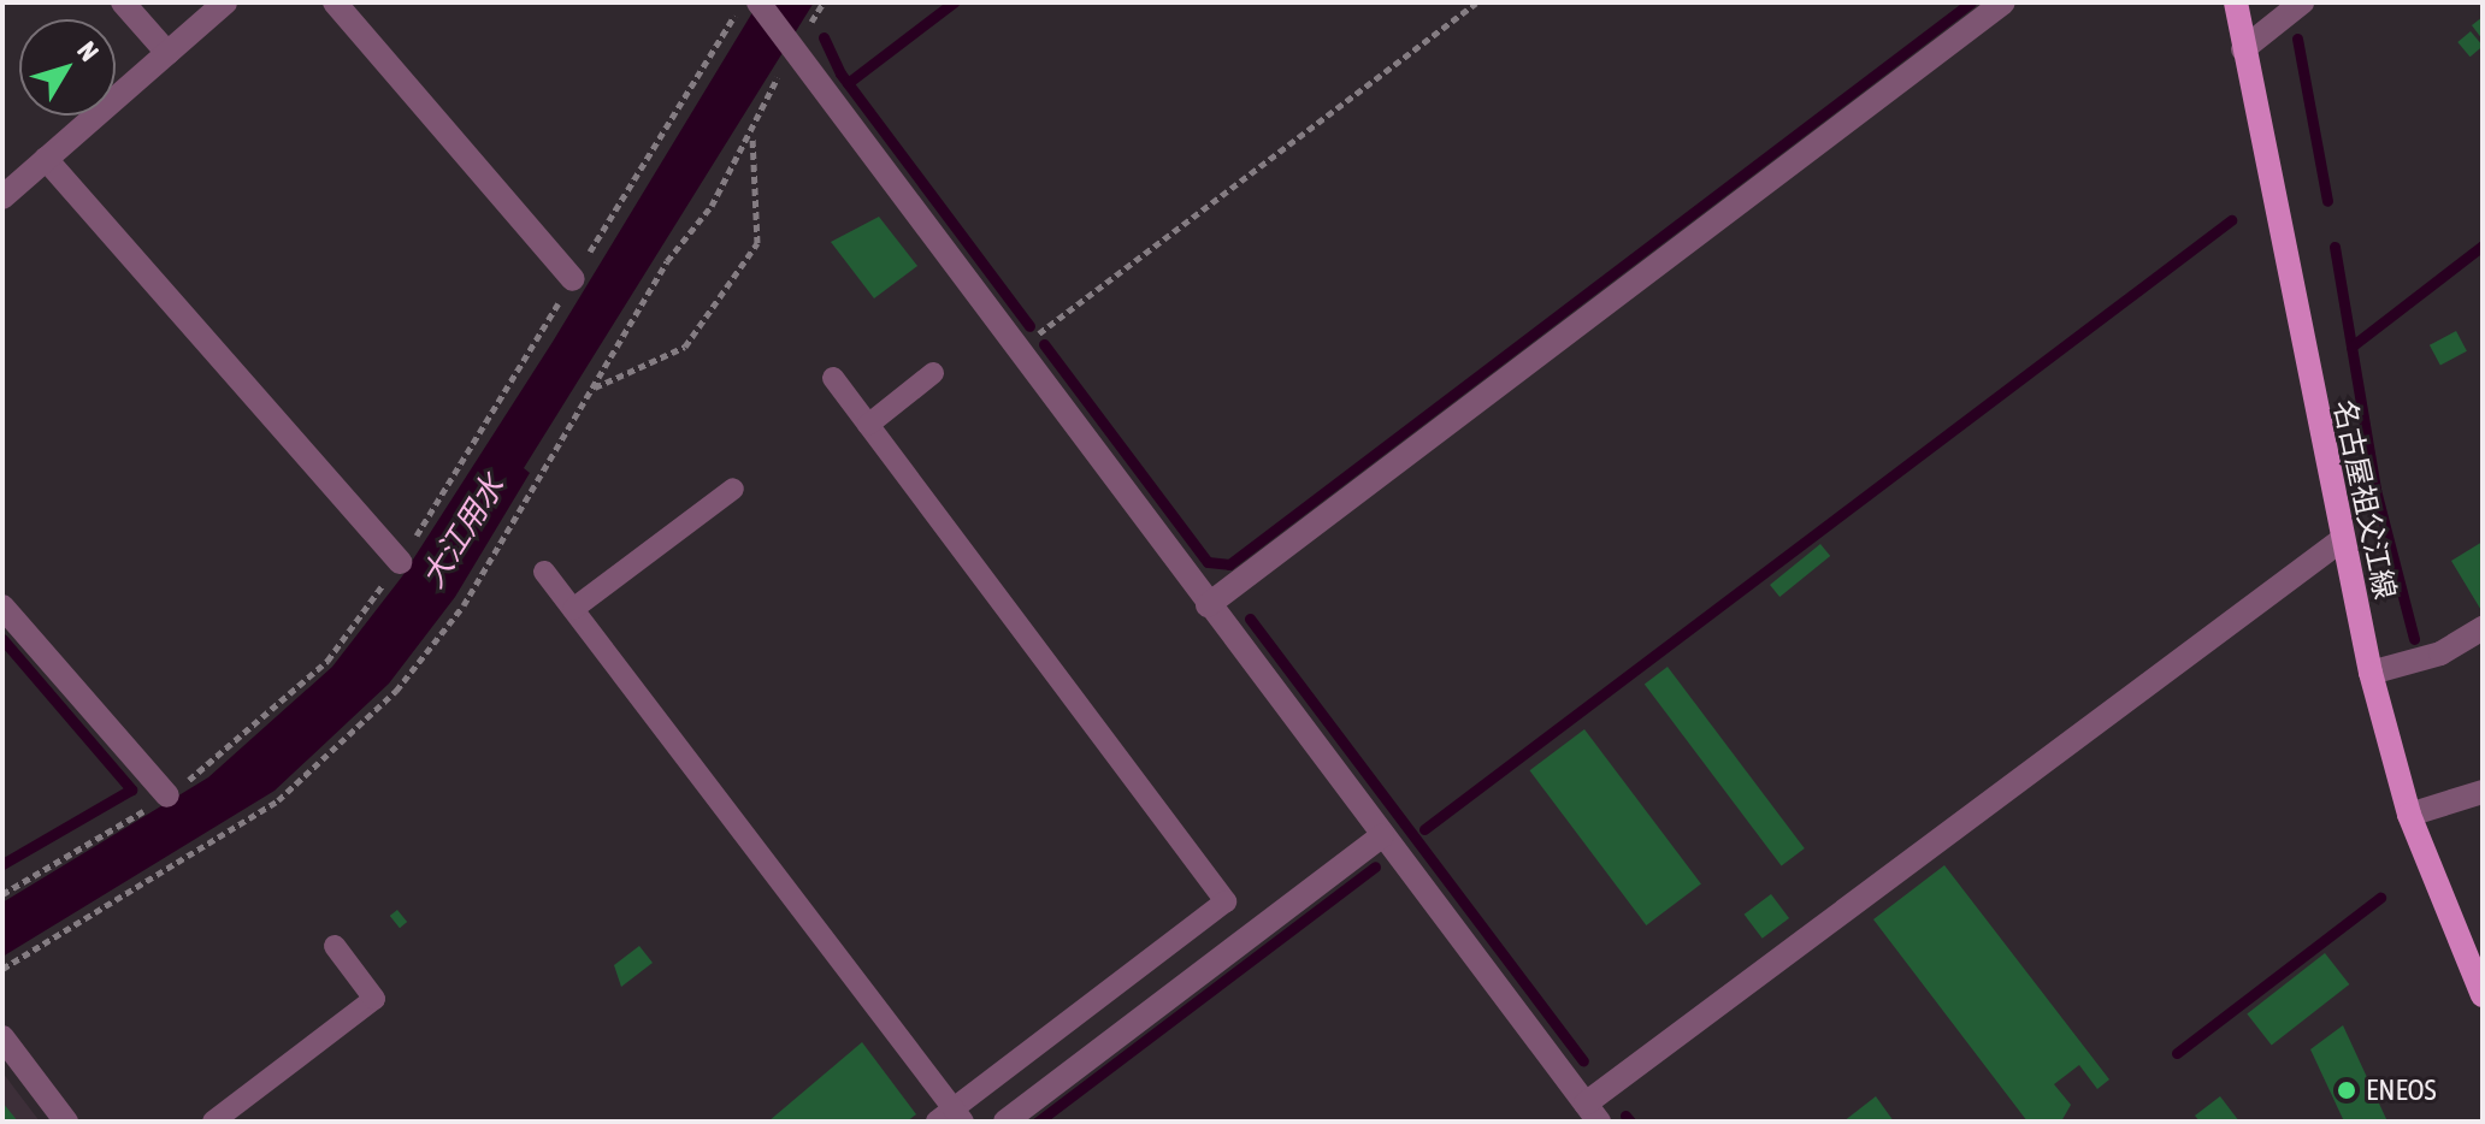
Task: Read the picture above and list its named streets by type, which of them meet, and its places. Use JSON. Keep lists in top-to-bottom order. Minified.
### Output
{"streets":{"main road":["名古屋祖父江線"]},"water":["大江用水"],"places":["ENEOS"],"north":"top right"}
